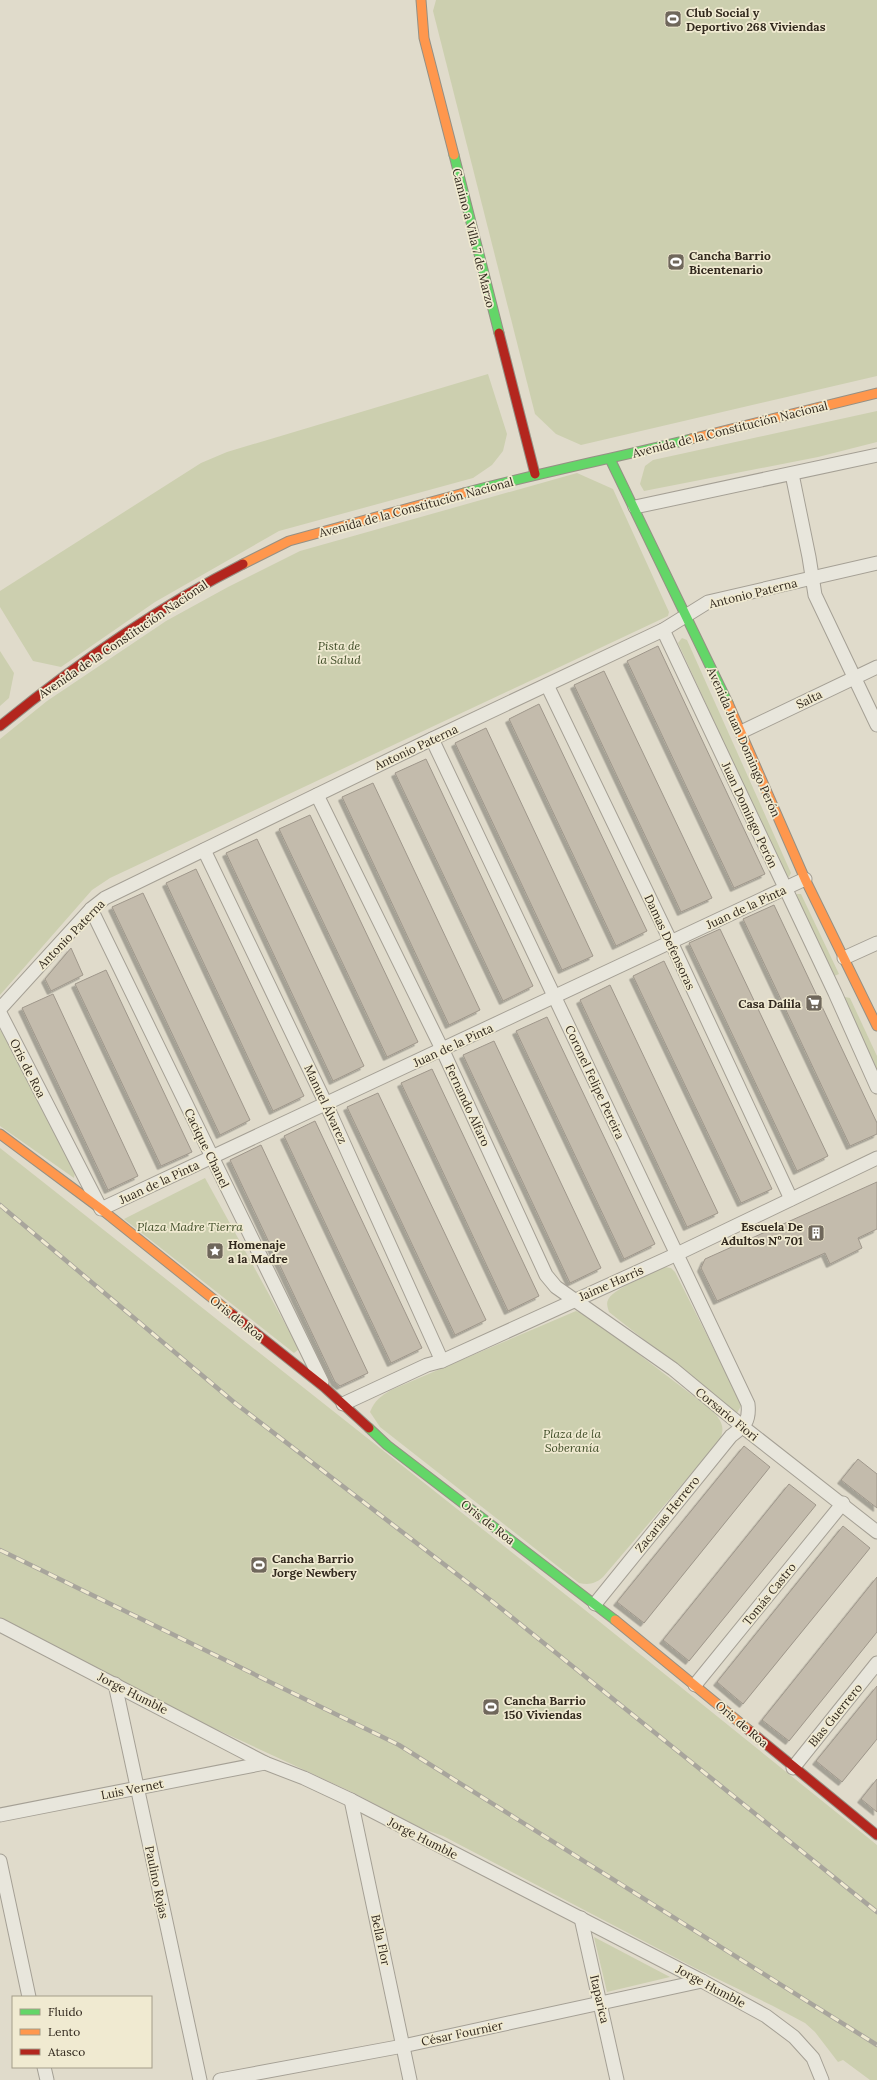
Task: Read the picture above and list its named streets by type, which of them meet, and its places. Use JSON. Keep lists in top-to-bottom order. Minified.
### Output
{"streets":{"street":["Camino a Villa 7 de Marzo","Avenida de la Constitución Nacional","Antonio Paterna","Salta","Avenida Juan Domingo Perón","Juan Domingo Perón","Juan de la Pinta","Damas Defensoras","Oris de Roa","Coronel Felipe Pereira","Manuel Álvarez","Fernando Alfaro","Cacique Chanel","Jaime Harris","Corsario Fiori","Zacarias Herrero","Tomás Castro","Jorge Humble","Blas Guerrero","Luis Vernet","Paulino Rojas","Bella Flor","Itaparica","César Fournier"]},"crossings":[["Camino a Villa 7 de Marzo","Avenida de la Constitución Nacional"],["Avenida de la Constitución Nacional","Avenida Juan Domingo Perón"],["Antonio Paterna","Avenida Juan Domingo Perón"],["Antonio Paterna","Juan Domingo Perón"],["Antonio Paterna","Damas Defensoras"],["Antonio Paterna","Coronel Felipe Pereira"],["Antonio Paterna","Manuel Álvarez"],["Antonio Paterna","Fernando Alfaro"],["Antonio Paterna","Cacique Chanel"],["Salta","Avenida Juan Domingo Perón"],["Avenida Juan Domingo Perón","Juan de la Pinta"],["Juan Domingo Perón","Juan de la Pinta"],["Juan de la Pinta","Damas Defensoras"],["Juan de la Pinta","Oris de Roa"],["Juan de la Pinta","Coronel Felipe Pereira"],["Juan de la Pinta","Manuel Álvarez"],["Juan de la Pinta","Fernando Alfaro"],["Juan de la Pinta","Cacique Chanel"],["Damas Defensoras","Jaime Harris"],["Oris de Roa","Cacique Chanel"],["Oris de Roa","Jaime Harris"],["Oris de Roa","Zacarias Herrero"],["Oris de Roa","Tomás Castro"],["Oris de Roa","Blas Guerrero"],["Coronel Felipe Pereira","Jaime Harris"],["Coronel Felipe Pereira","Corsario Fiori"],["Coronel Felipe Pereira","Zacarias Herrero"],["Manuel Álvarez","Jaime Harris"],["Fernando Alfaro","Jaime Harris"],["Fernando Alfaro","Corsario Fiori"],["Jaime Harris","Corsario Fiori"],["Corsario Fiori","Zacarias Herrero"],["Corsario Fiori","Tomás Castro"],["Jorge Humble","Luis Vernet"],["Jorge Humble","Paulino Rojas"],["Jorge Humble","Bella Flor"],["Jorge Humble","Itaparica"],["Jorge Humble","César Fournier"],["Luis Vernet","Paulino Rojas"],["Bella Flor","César Fournier"],["Itaparica","César Fournier"]],"parks":["Pista de la Salud","Plaza Madre Tierra","Plaza de la Soberanía"],"places":{"sports":["Club Social y Deportivo 268 Viviendas","Cancha Barrio Bicentenario","Cancha Barrio Jorge Newbery","Cancha Barrio 150 Viviendas"],"supermarket":["Casa Dalila"],"building":["Escuela De Adultos Nº 701"],"place":["Homenaje a la Madre"]},"legend":["Fluido","Lento","Atasco"]}
